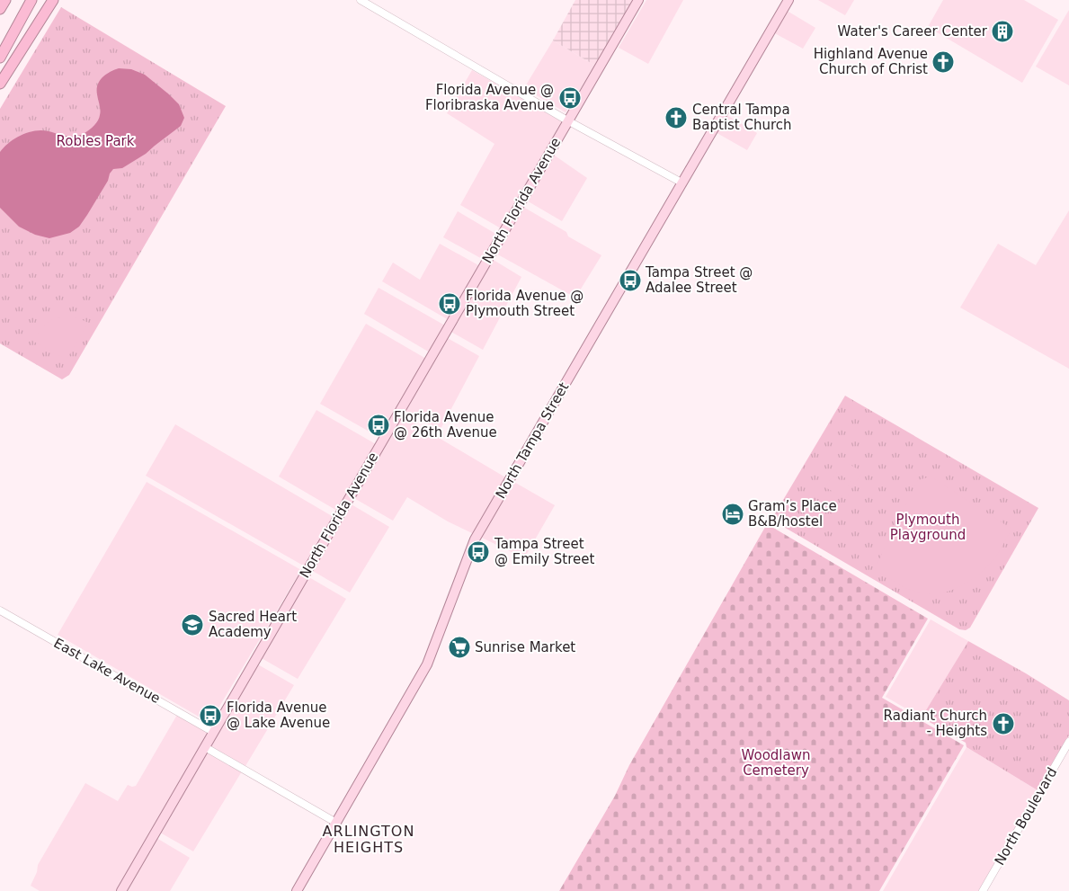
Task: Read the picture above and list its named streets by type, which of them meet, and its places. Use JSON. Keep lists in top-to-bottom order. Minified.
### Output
{"streets":{"main road":["North Florida Avenue","North Tampa Street"],"street":["East Lake Avenue","North Boulevard"]},"crossings":[["North Florida Avenue","East Lake Avenue"]],"districts":["ARLINGTON HEIGHTS"],"parks":["Robles Park","Plymouth Playground","Woodlawn Cemetery"],"places":{"building":["Water's Career Center"],"church":["Highland Avenue Church of Christ","Central Tampa Baptist Church","Radiant Church - Heights"],"bus stop":["Florida Avenue @ Floribraska Avenue","Tampa Street @ Adalee Street","Florida Avenue @ Plymouth Street","Florida Avenue @ 26th Avenue","Tampa Street @ Emily Street","Florida Avenue @ Lake Avenue"],"hotel":["Gram’s Place B&B/hostel"],"school or university":["Sacred Heart Academy"],"supermarket":["Sunrise Market"]}}
